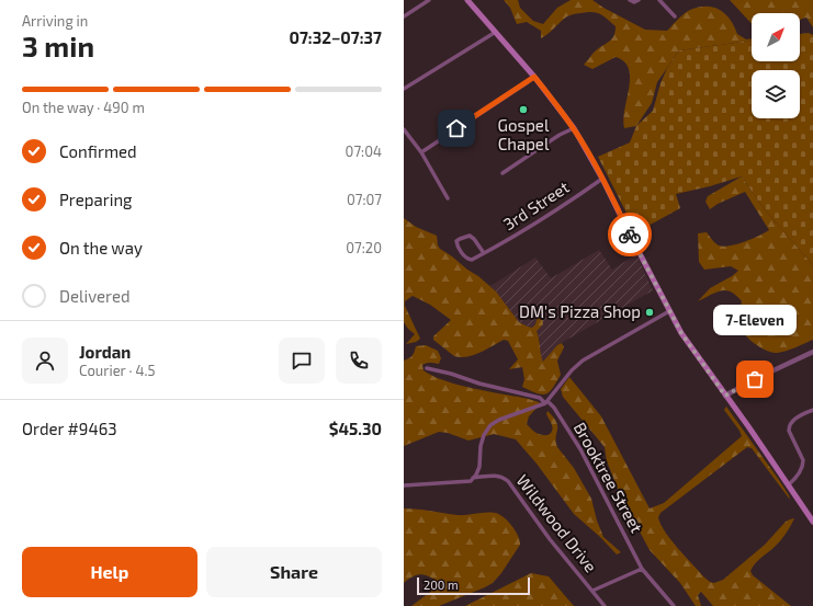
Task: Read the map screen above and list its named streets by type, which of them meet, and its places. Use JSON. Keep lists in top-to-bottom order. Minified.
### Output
{"streets":{"street":["3rd Street","Brooktree Street","Wildwood Drive"]},"crossings":[["Brooktree Street","Wildwood Drive"]],"places":["Gospel Chapel","DM's Pizza Shop","7-Eleven"],"scale_bar":"200 m","north":"top right","page":{"heading":["3 min","Arriving in","07:32–07:37"],"panel":["Jordan","Courier · 4.5","Order #9463","$45.30"],"bar":"On the way · 490 m","list":[["Confirmed","07:04"],["Preparing","07:07"],["On the way","07:20"],"Delivered"],"bubble":"7-Eleven","buttons":["Help","Share"],"scale":"200 m"}}
